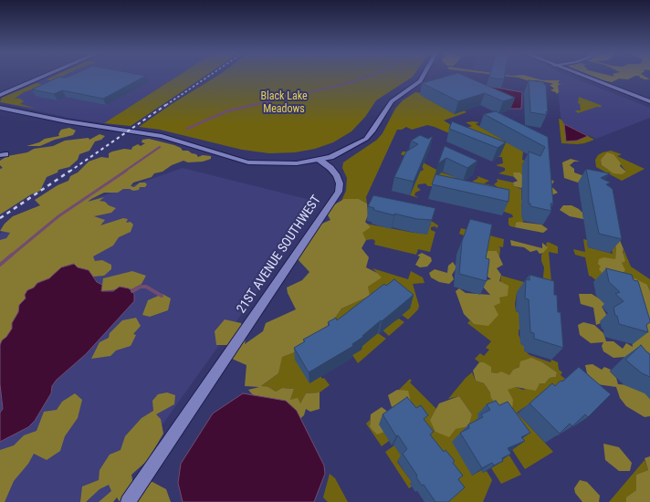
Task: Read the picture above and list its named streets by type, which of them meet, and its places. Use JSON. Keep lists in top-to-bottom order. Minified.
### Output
{"streets":{"street":["21ST AVENUE SOUTHWEST"]},"parks":["Black Lake Meadows"]}
